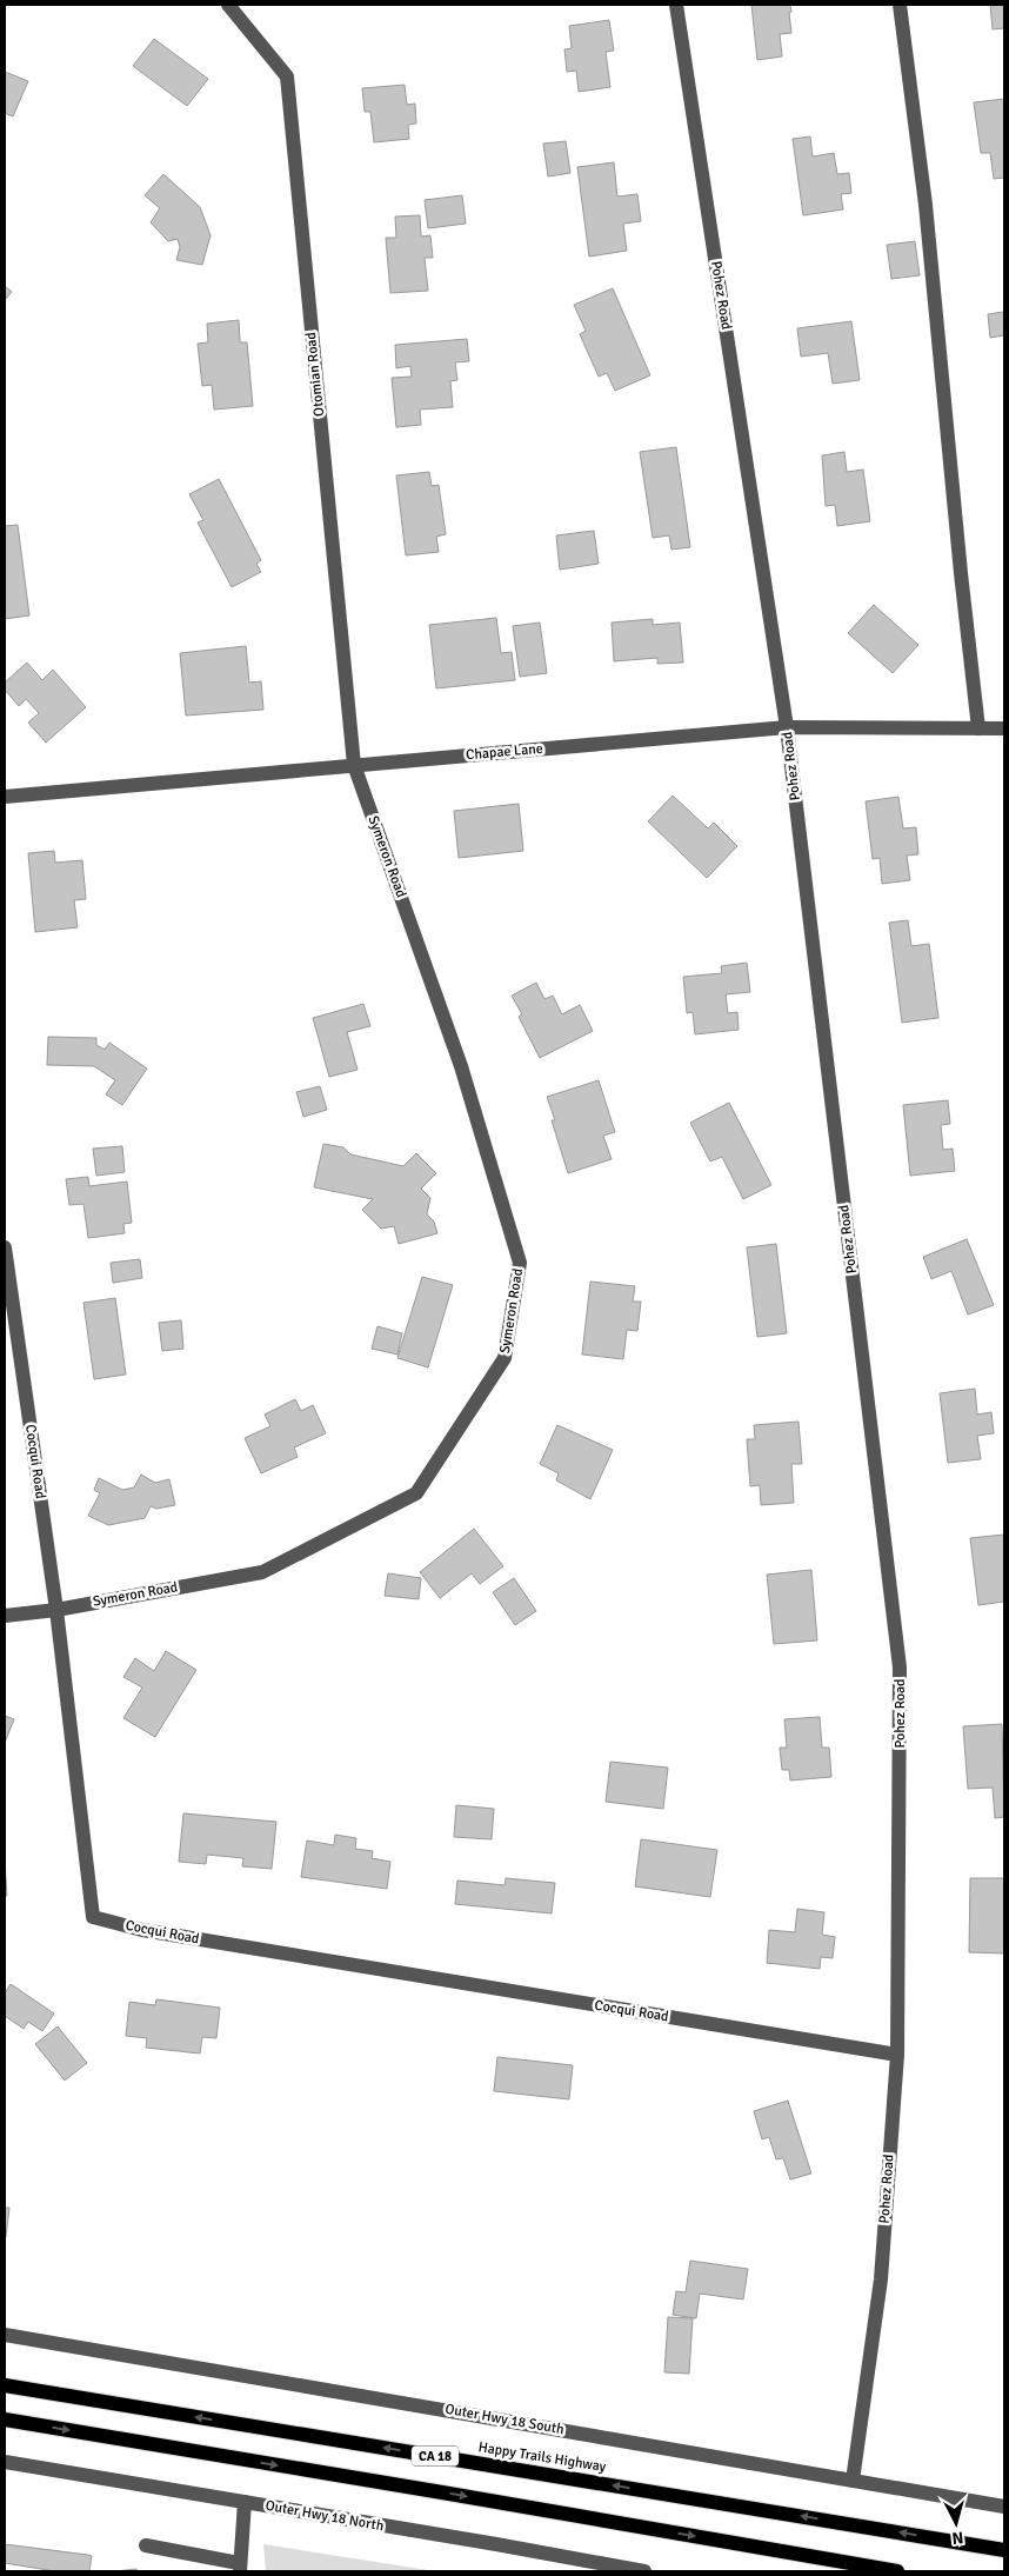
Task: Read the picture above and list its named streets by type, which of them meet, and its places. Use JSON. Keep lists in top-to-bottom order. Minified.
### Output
{"streets":{"main road":["CA 18","Happy Trails Highway"],"street":["Pohez Road","Otomian Road","Chapae Lane","Symeron Road","Cocqui Road","Outer Hwy 18 South","Outer Hwy 18 North"]},"crossings":[["Pohez Road","Chapae Lane"],["Pohez Road","Cocqui Road"],["Pohez Road","Outer Hwy 18 South"],["Otomian Road","Chapae Lane"],["Otomian Road","Symeron Road"],["Chapae Lane","Symeron Road"],["Symeron Road","Cocqui Road"]],"north":"bottom"}
